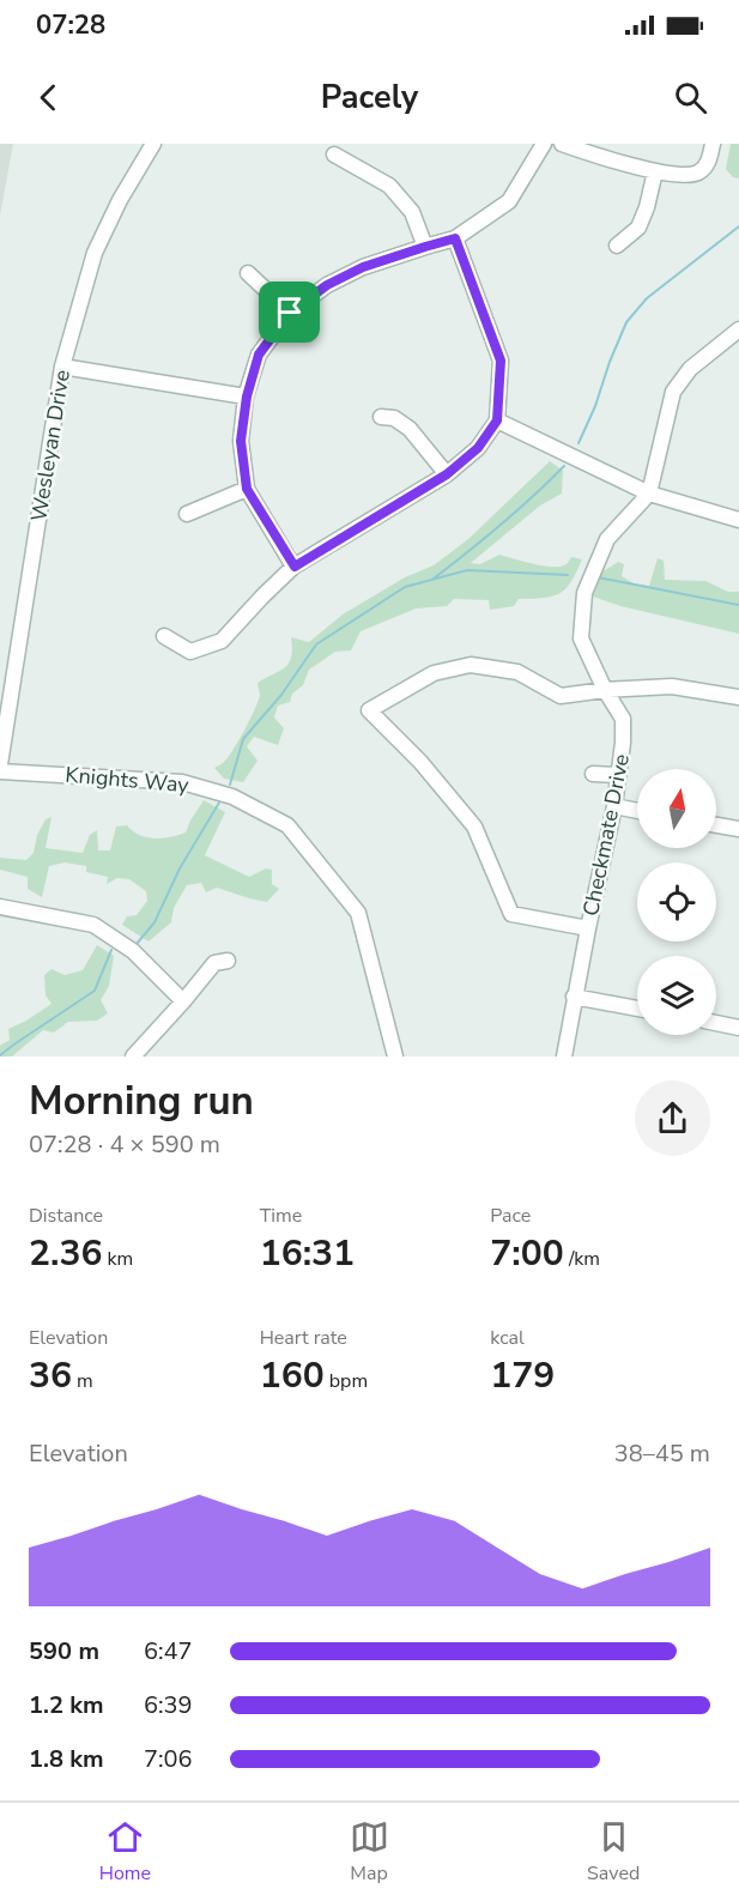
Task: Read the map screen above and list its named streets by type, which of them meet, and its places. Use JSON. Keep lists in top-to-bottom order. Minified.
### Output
{"streets":{"street":["Wesleyan Drive","Knights Way","Checkmate Drive"]},"north":"top","page":{"status":"07:28","header":"Pacely","heading":["Morning run","07:28 · 4 × 590 m"],"stats":[["Distance","2.36 km"],["Time","16:31"],["Pace","7:00 /km"],["Elevation","36 m"],["Heart rate","160 bpm"],["kcal","179"]],"chart":["Elevation","38–45 m"],"list":[{"name":"590 m","note":"6:47"},{"name":"1.2 km","note":"6:39"},{"name":"1.8 km","note":"7:06"}],"tabs":["Home","Map","Saved"]}}
